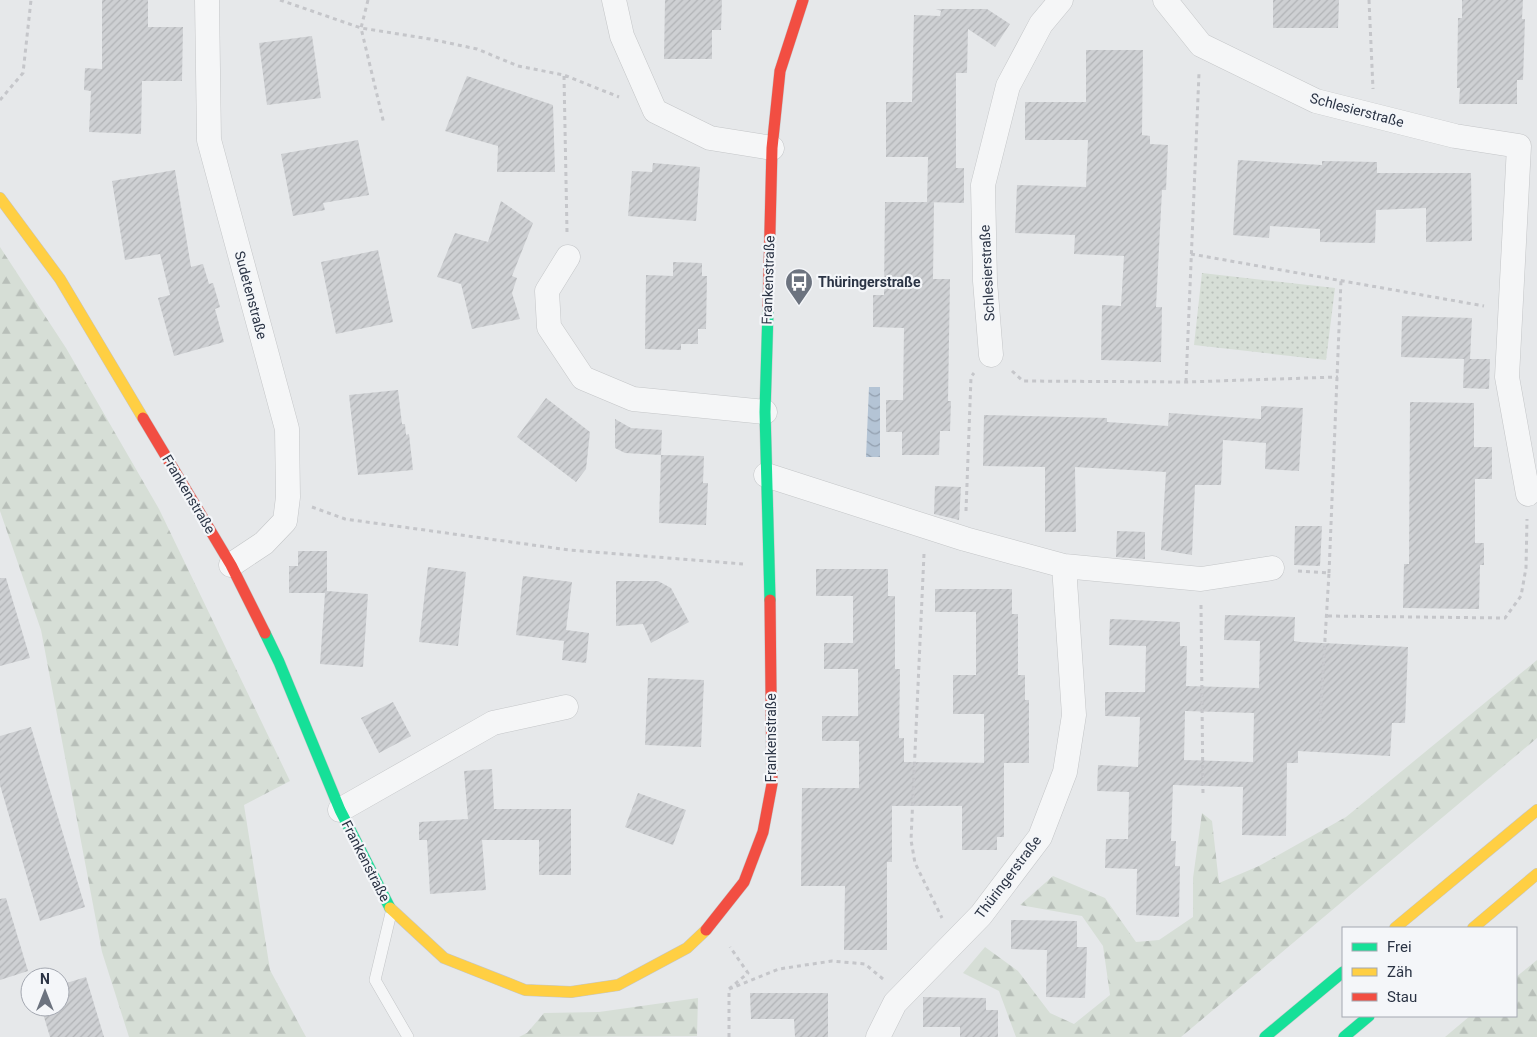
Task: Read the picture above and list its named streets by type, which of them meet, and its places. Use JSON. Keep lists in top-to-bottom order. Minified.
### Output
{"streets":{"main road":["Frankenstraße"],"street":["Schlesierstraße","Sudetenstraße","Thüringerstraße"]},"crossings":[["Frankenstraße","Sudetenstraße"]],"places":{"bus stop":["Thüringerstraße"]},"legend":["Frei","Zäh","Stau"],"north":"top"}
